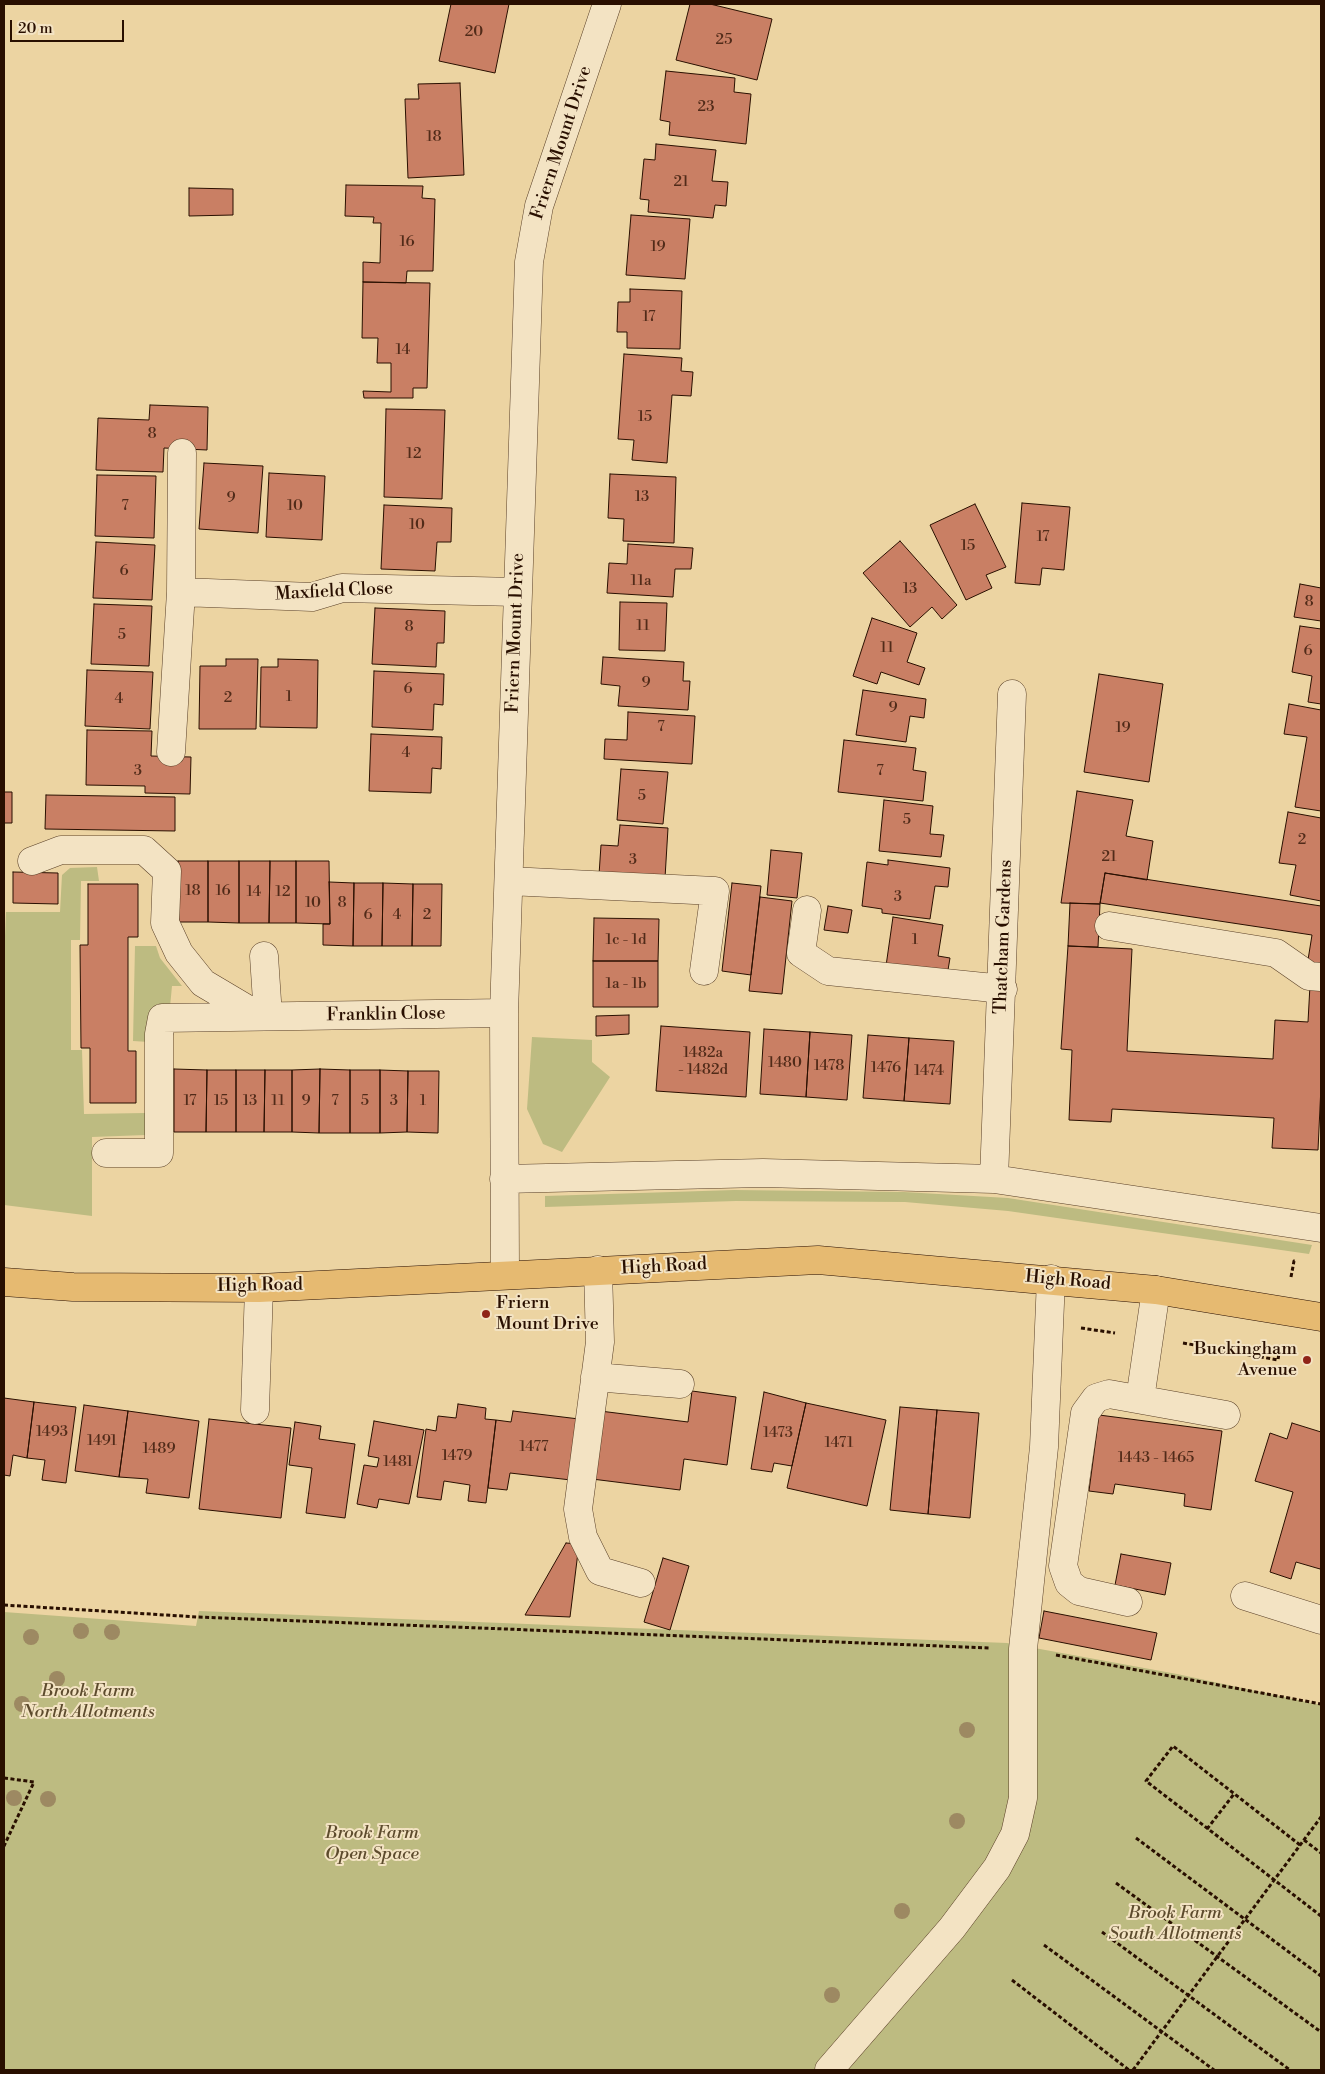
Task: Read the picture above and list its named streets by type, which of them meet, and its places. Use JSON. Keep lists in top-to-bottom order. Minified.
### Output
{"streets":{"main road":["High Road"],"street":["Friern Mount Drive","Maxfield Close","Thatcham Gardens","Franklin Close"]},"crossings":[["Friern Mount Drive","Maxfield Close"],["Friern Mount Drive","Franklin Close"],["Friern Mount Drive","High Road"]],"parks":["Brook Farm North Allotments","Brook Farm Open Space","Brook Farm South Allotments"],"places":["Friern Mount Drive","Buckingham Avenue"],"house_numbers":["20","25","23","18","21","16","19","17","14","15","8","12","13","9","7","10","10","17","15","6","11a","13","8","11","8","5","11","6","9","6","1","2","4","9","7","19","4","3","7","5","5","2","21","3","18","16","14","12","3","10","8","6","4","2","1c - 1d","1","1a - 1b","1482a - 1482d","1480","1478","1476","1474","17","15","13","11","9","7","5","3","1","1493","1473","1491","1471","1477","1489","1479","1443 - 1465","1481"],"scale_bar":"20 m"}
